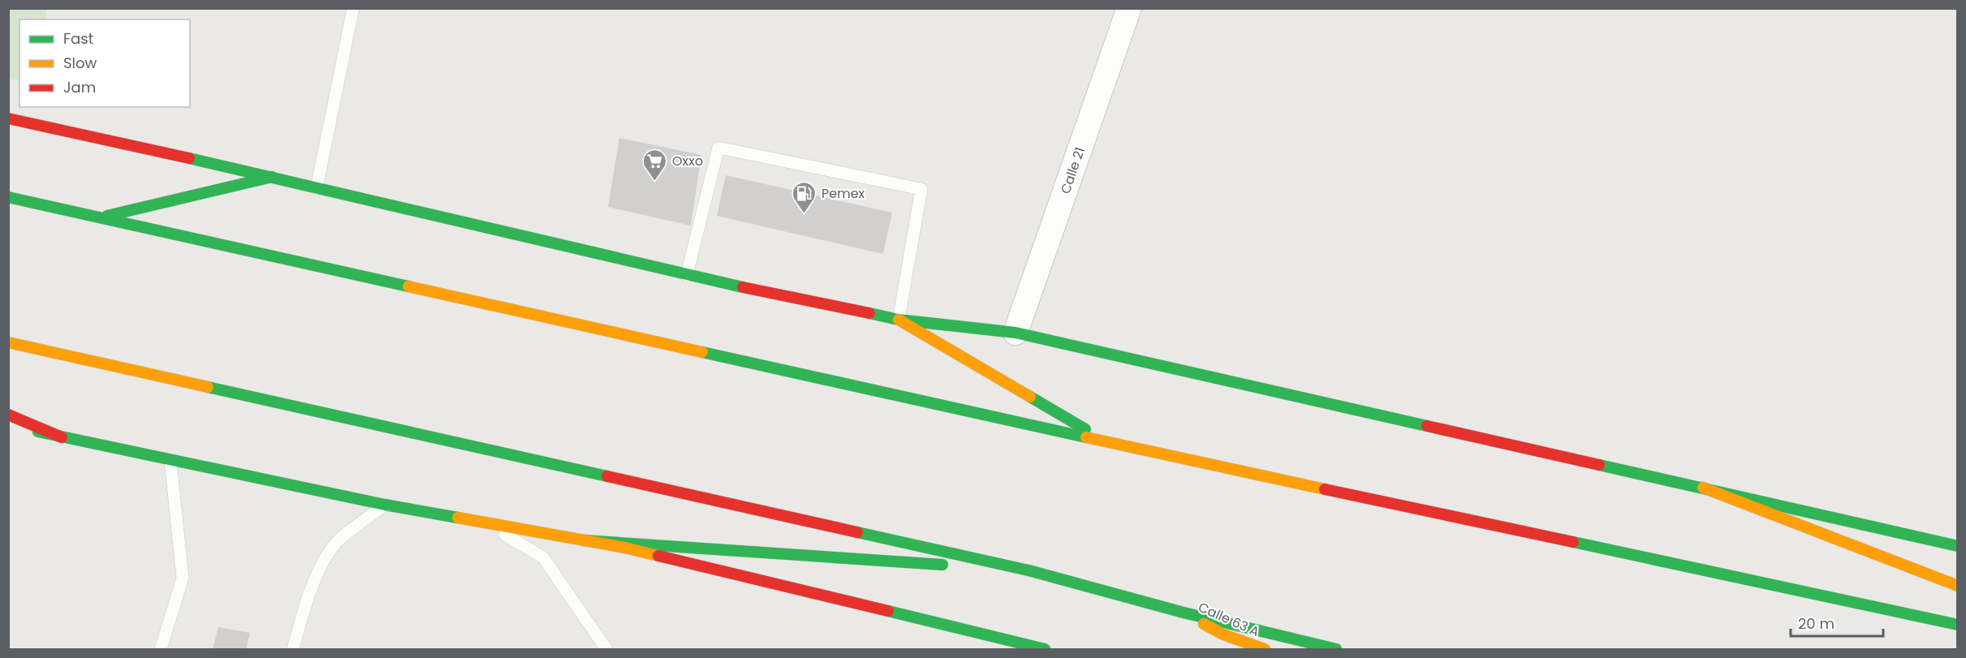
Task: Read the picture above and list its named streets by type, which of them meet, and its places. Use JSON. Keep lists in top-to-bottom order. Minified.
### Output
{"streets":{"main road":["Calle 63 A"],"street":["Calle 21"]},"places":{"supermarket":["Oxxo"],"fuel station":["Pemex"]},"legend":["Fast","Slow","Jam"],"scale_bar":"20 m"}
